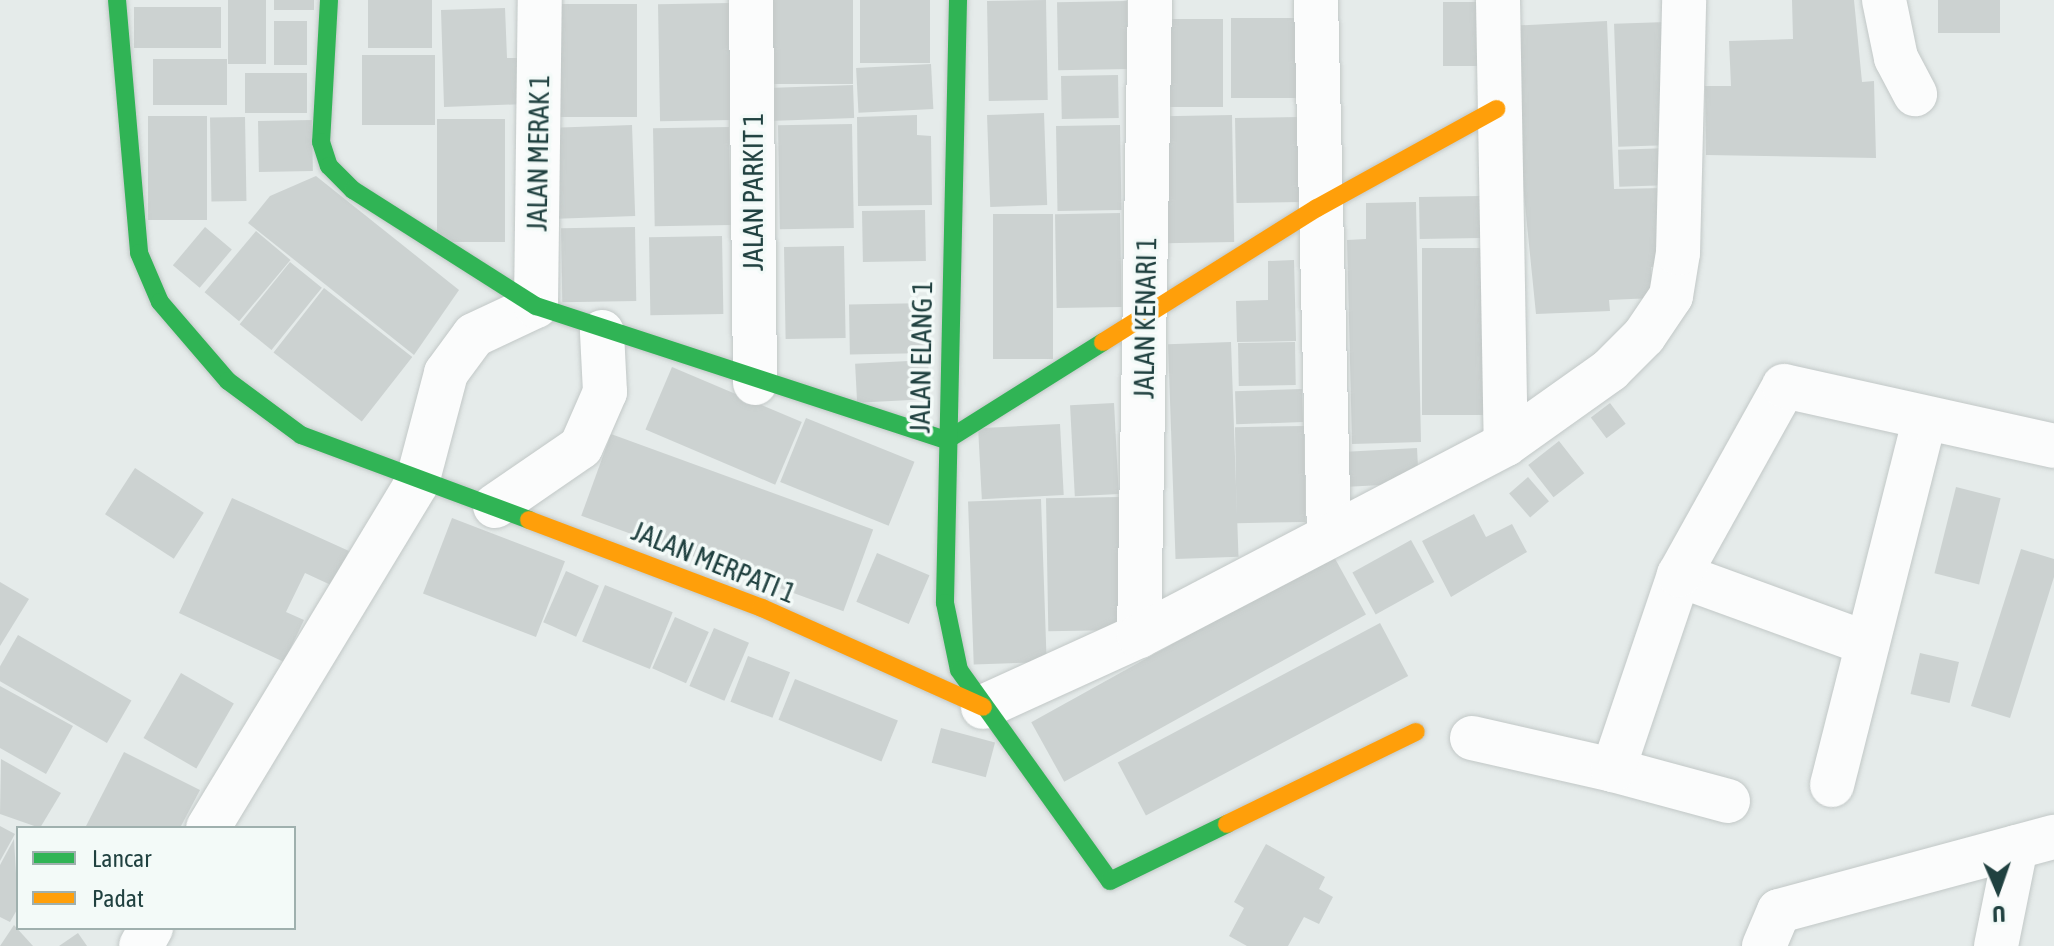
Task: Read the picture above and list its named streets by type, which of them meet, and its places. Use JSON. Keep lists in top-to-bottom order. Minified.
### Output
{"streets":{"street":["JALAN MERAK 1","JALAN PARKIT 1","JALAN KENARI 1","JALAN ELANG 1","JALAN MERPATI 1"]},"crossings":[["JALAN MERAK 1","JALAN MERPATI 1"],["JALAN ELANG 1","JALAN MERPATI 1"]],"legend":["Lancar","Padat"],"north":"bottom"}
